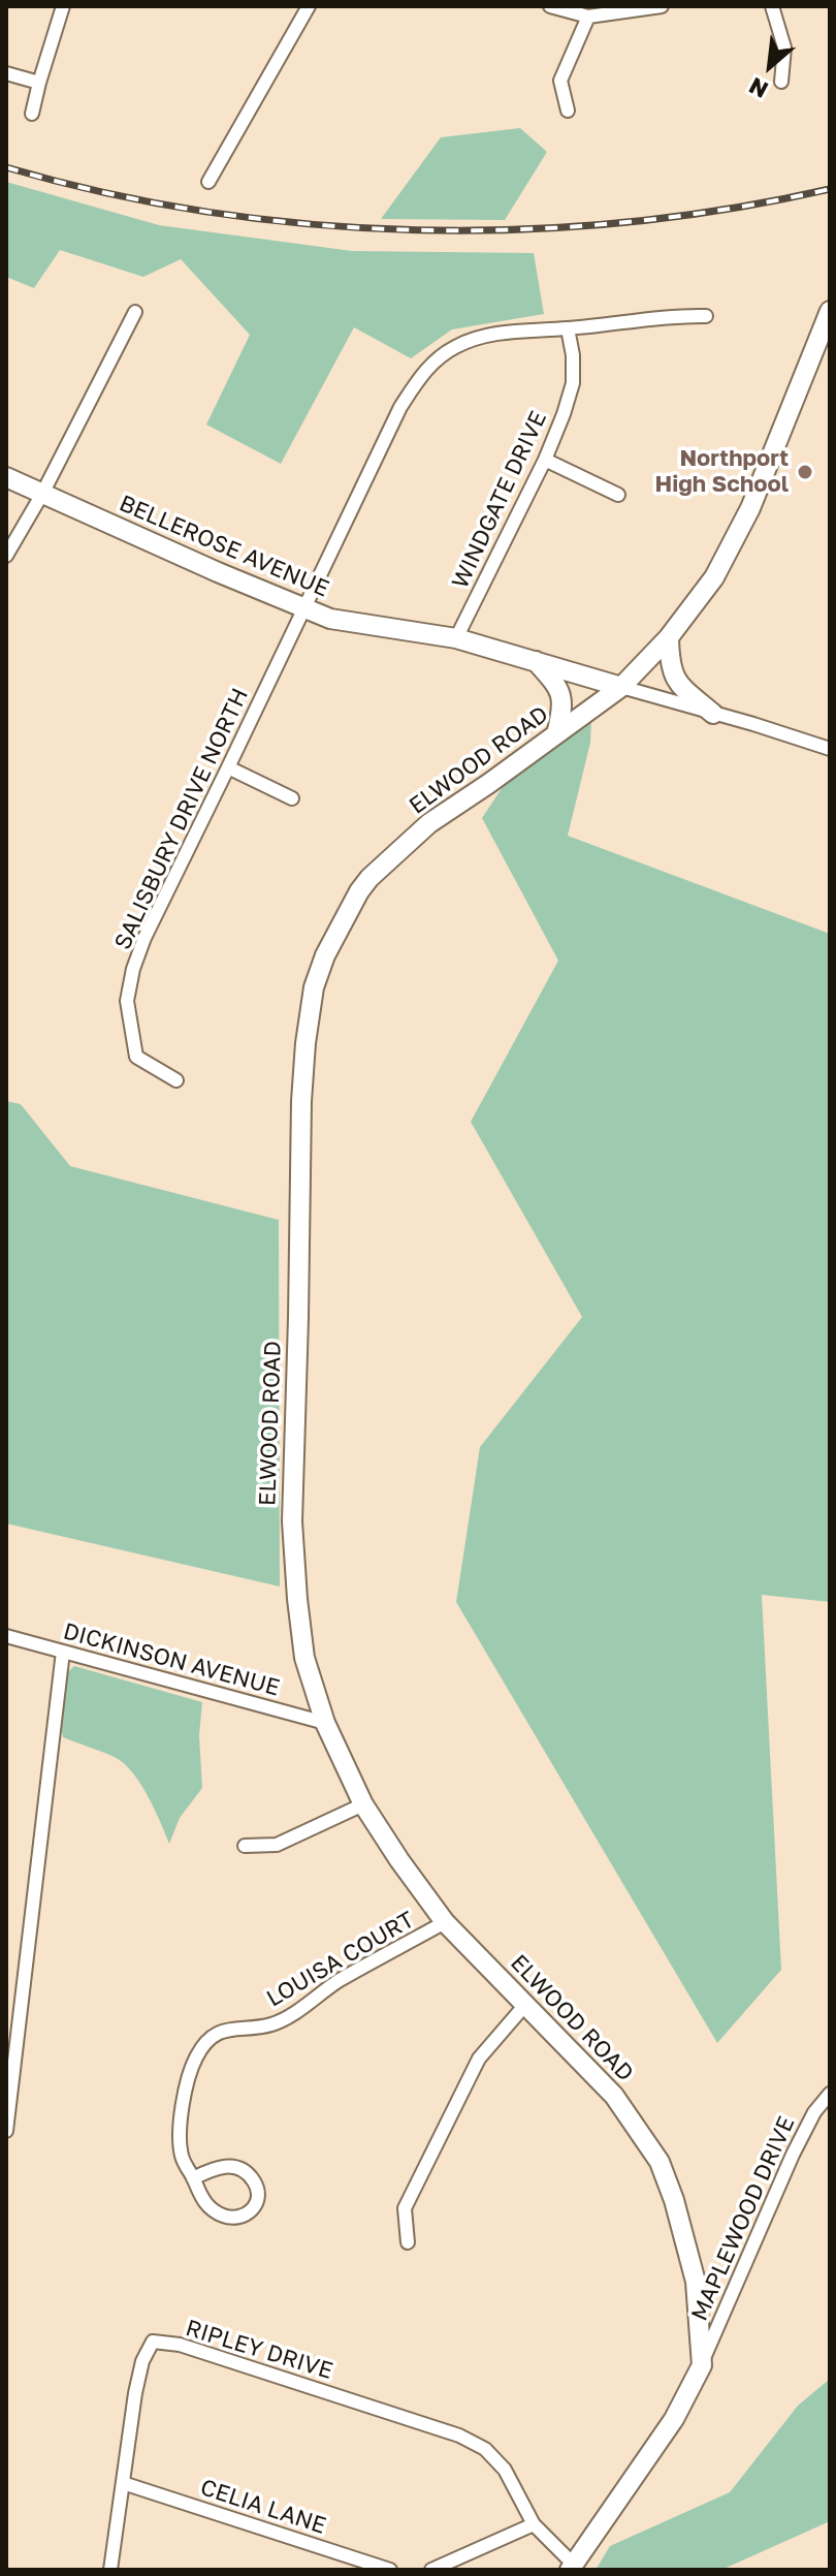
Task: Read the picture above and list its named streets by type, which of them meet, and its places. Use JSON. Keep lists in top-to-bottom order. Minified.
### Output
{"streets":{"main road":["BELLEROSE AVENUE","ELWOOD ROAD"],"street":["WINDGATE DRIVE","SALISBURY DRIVE NORTH","DICKINSON AVENUE","LOUISA COURT","MAPLEWOOD DRIVE","RIPLEY DRIVE","CELIA LANE"]},"crossings":[["WINDGATE DRIVE","BELLEROSE AVENUE"],["WINDGATE DRIVE","SALISBURY DRIVE NORTH"],["BELLEROSE AVENUE","ELWOOD ROAD"],["BELLEROSE AVENUE","SALISBURY DRIVE NORTH"],["ELWOOD ROAD","DICKINSON AVENUE"],["ELWOOD ROAD","LOUISA COURT"],["ELWOOD ROAD","MAPLEWOOD DRIVE"],["RIPLEY DRIVE","CELIA LANE"]],"places":["Northport High School"],"north":"bottom left"}
